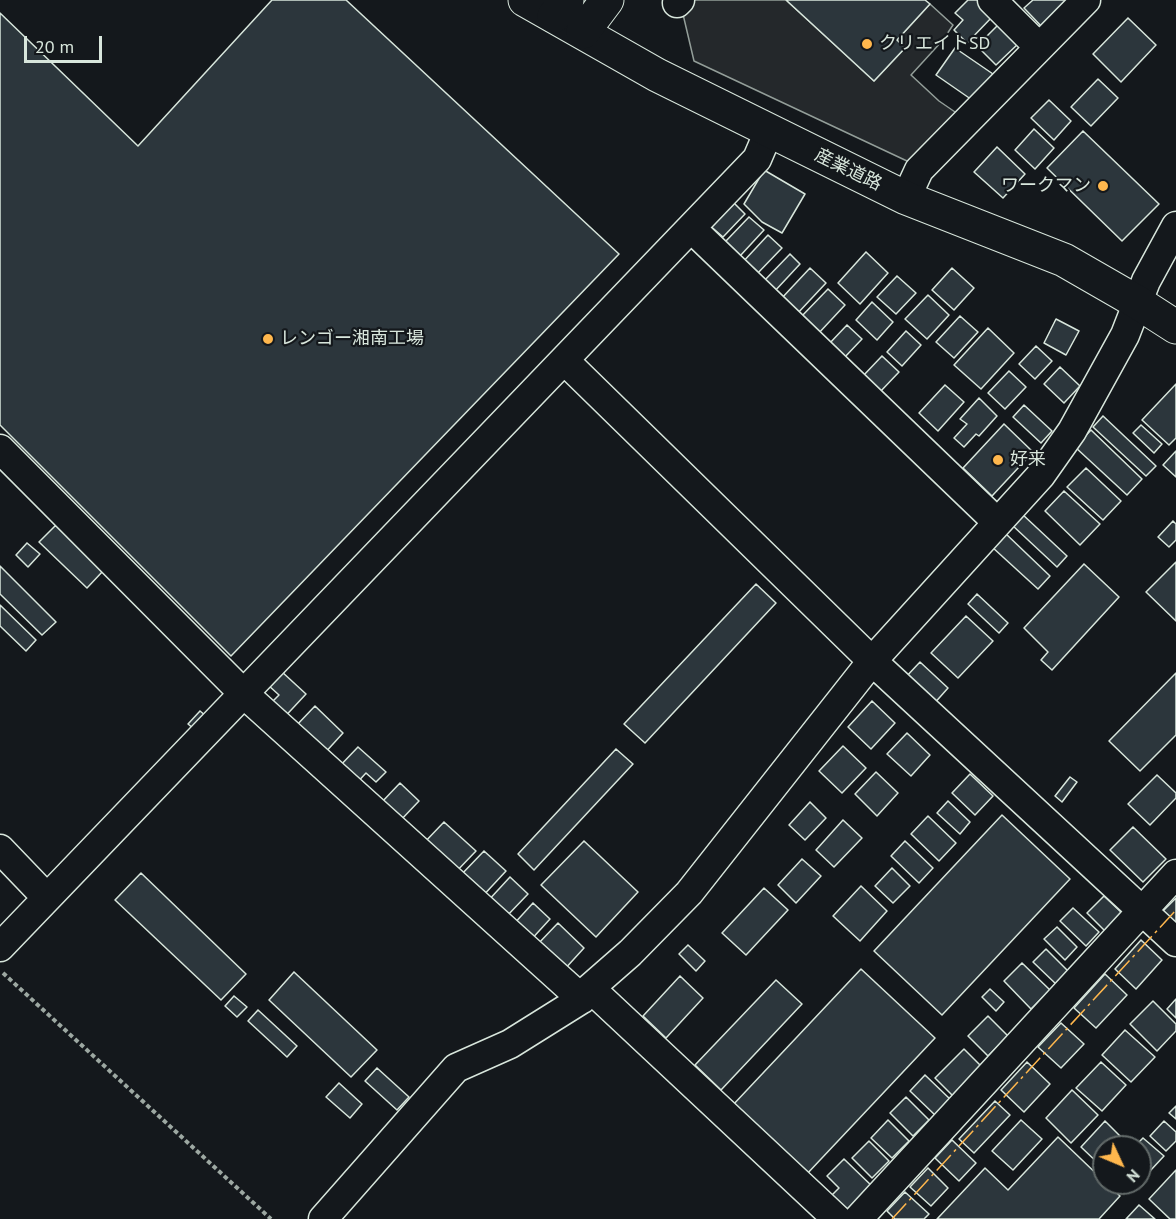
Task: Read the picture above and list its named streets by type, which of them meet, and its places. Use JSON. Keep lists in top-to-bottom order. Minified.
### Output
{"streets":{"main road":["産業道路"]},"places":["クリエイトSD","ワークマン","レンゴー湘南工場","好来"],"scale_bar":"20 m","north":"bottom right"}
